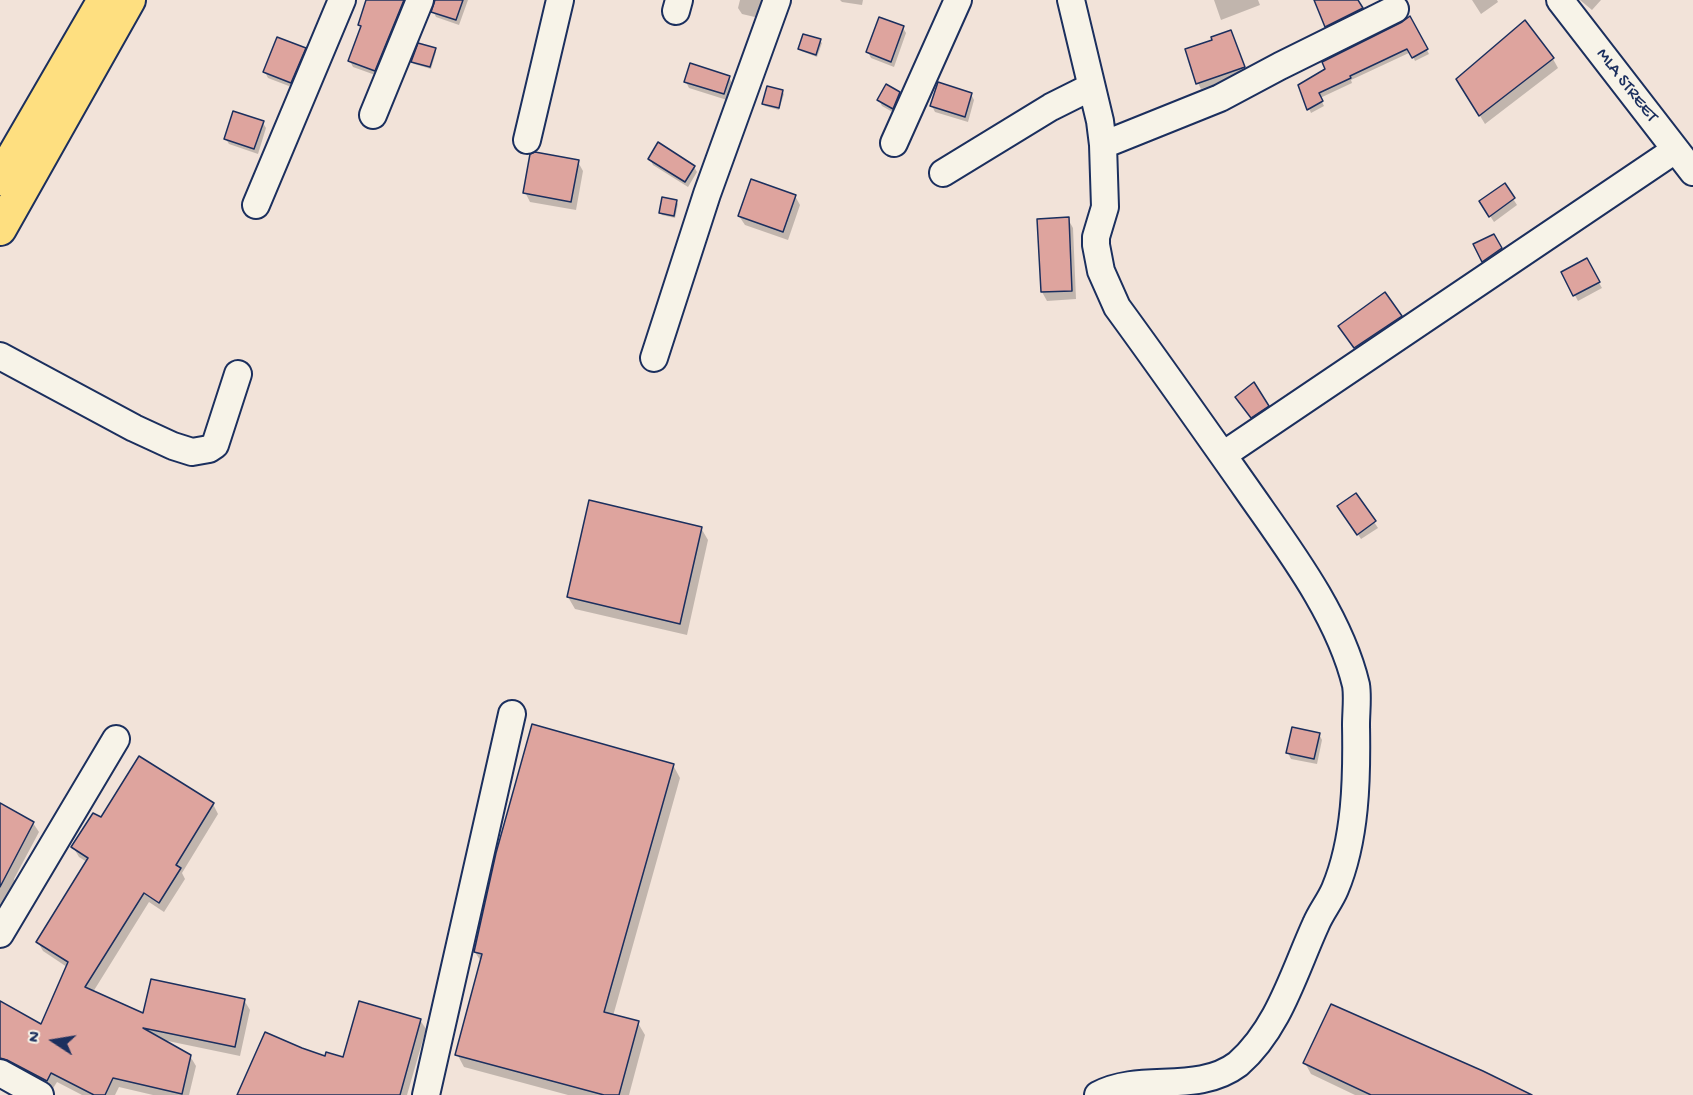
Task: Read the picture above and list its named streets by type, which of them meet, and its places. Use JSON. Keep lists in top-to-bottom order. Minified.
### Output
{"streets":{"street":["MLA STREET"]},"north":"left"}
